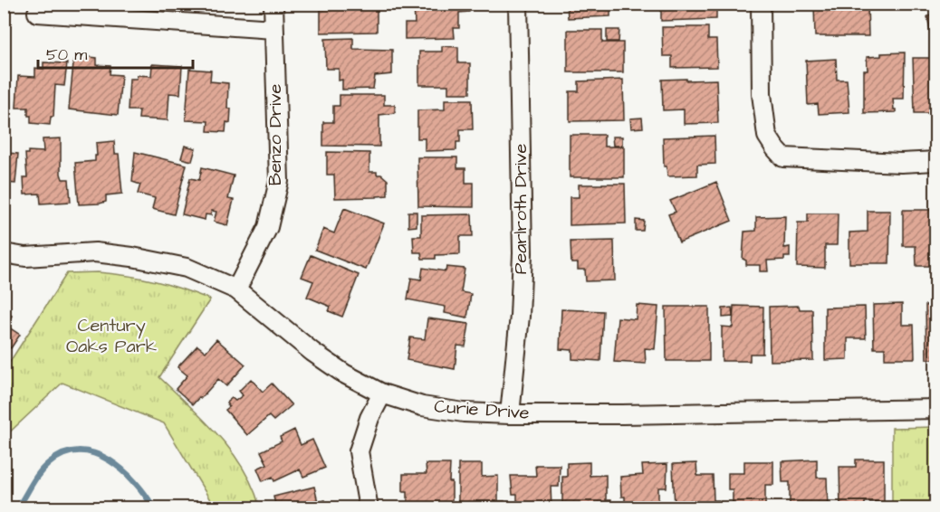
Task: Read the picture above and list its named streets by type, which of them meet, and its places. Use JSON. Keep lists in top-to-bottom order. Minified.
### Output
{"streets":{"street":["Benzo Drive","Pearlroth Drive","Curie Drive"]},"crossings":[["Benzo Drive","Curie Drive"],["Pearlroth Drive","Curie Drive"]],"parks":["Century Oaks Park"],"scale_bar":"50 m"}
